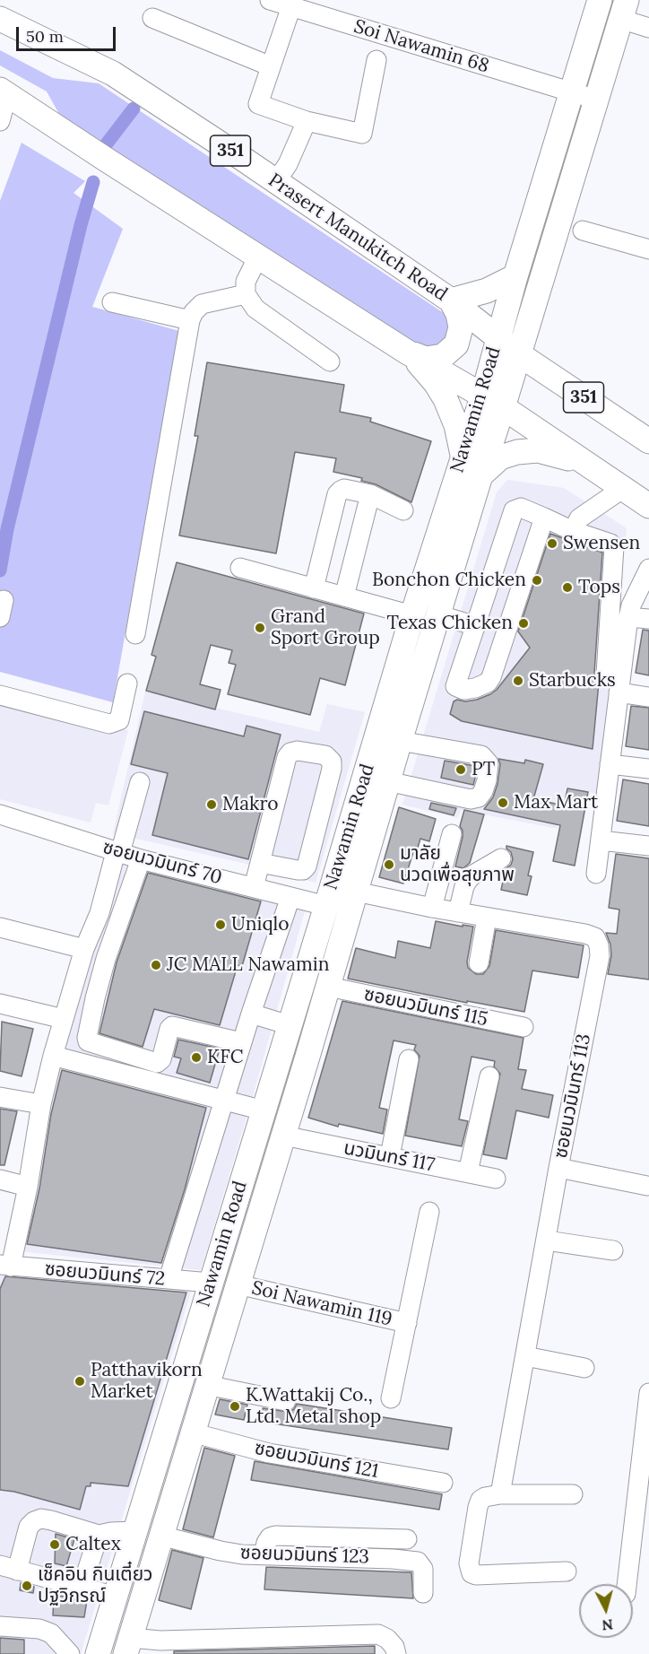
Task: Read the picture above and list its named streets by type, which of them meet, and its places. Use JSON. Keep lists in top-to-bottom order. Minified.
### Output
{"streets":{"main road":["351","Prasert Manukitch Road","Nawamin Road"],"street":["Soi Nawamin 68","ซอยนวมินทร์ 70","ซอยนวมินทร์ 115","ซอยนวมินทร์ 113","นวมินทร์ 117","ซอยนวมินทร์ 72","Soi Nawamin 119","ซอยนวมินทร์ 121","ซอยนวมินทร์ 123"]},"crossings":[["Soi Nawamin 68","Nawamin Road"],["Prasert Manukitch Road","Nawamin Road"],["Nawamin Road","ซอยนวมินทร์ 70"],["Nawamin Road","ซอยนวมินทร์ 115"],["Nawamin Road","ซอยนวมินทร์ 113"],["Nawamin Road","นวมินทร์ 117"],["Nawamin Road","ซอยนวมินทร์ 72"],["Nawamin Road","Soi Nawamin 119"],["Nawamin Road","ซอยนวมินทร์ 121"],["Nawamin Road","ซอยนวมินทร์ 123"]],"places":["Swensen","Bonchon Chicken","Tops","Texas Chicken","Grand Sport Group","Starbucks","PT","Max Mart","Makro","มาลัย นวดเพื่อสุขภาพ","Uniqlo","JC MALL Nawamin","KFC","Patthavikorn Market","K.Wattakij Co., Ltd. Metal shop","Caltex","เช็คอิน กินเตี๋ยว ปฐวิกรณ์"],"scale_bar":"50 m","north":"bottom"}
